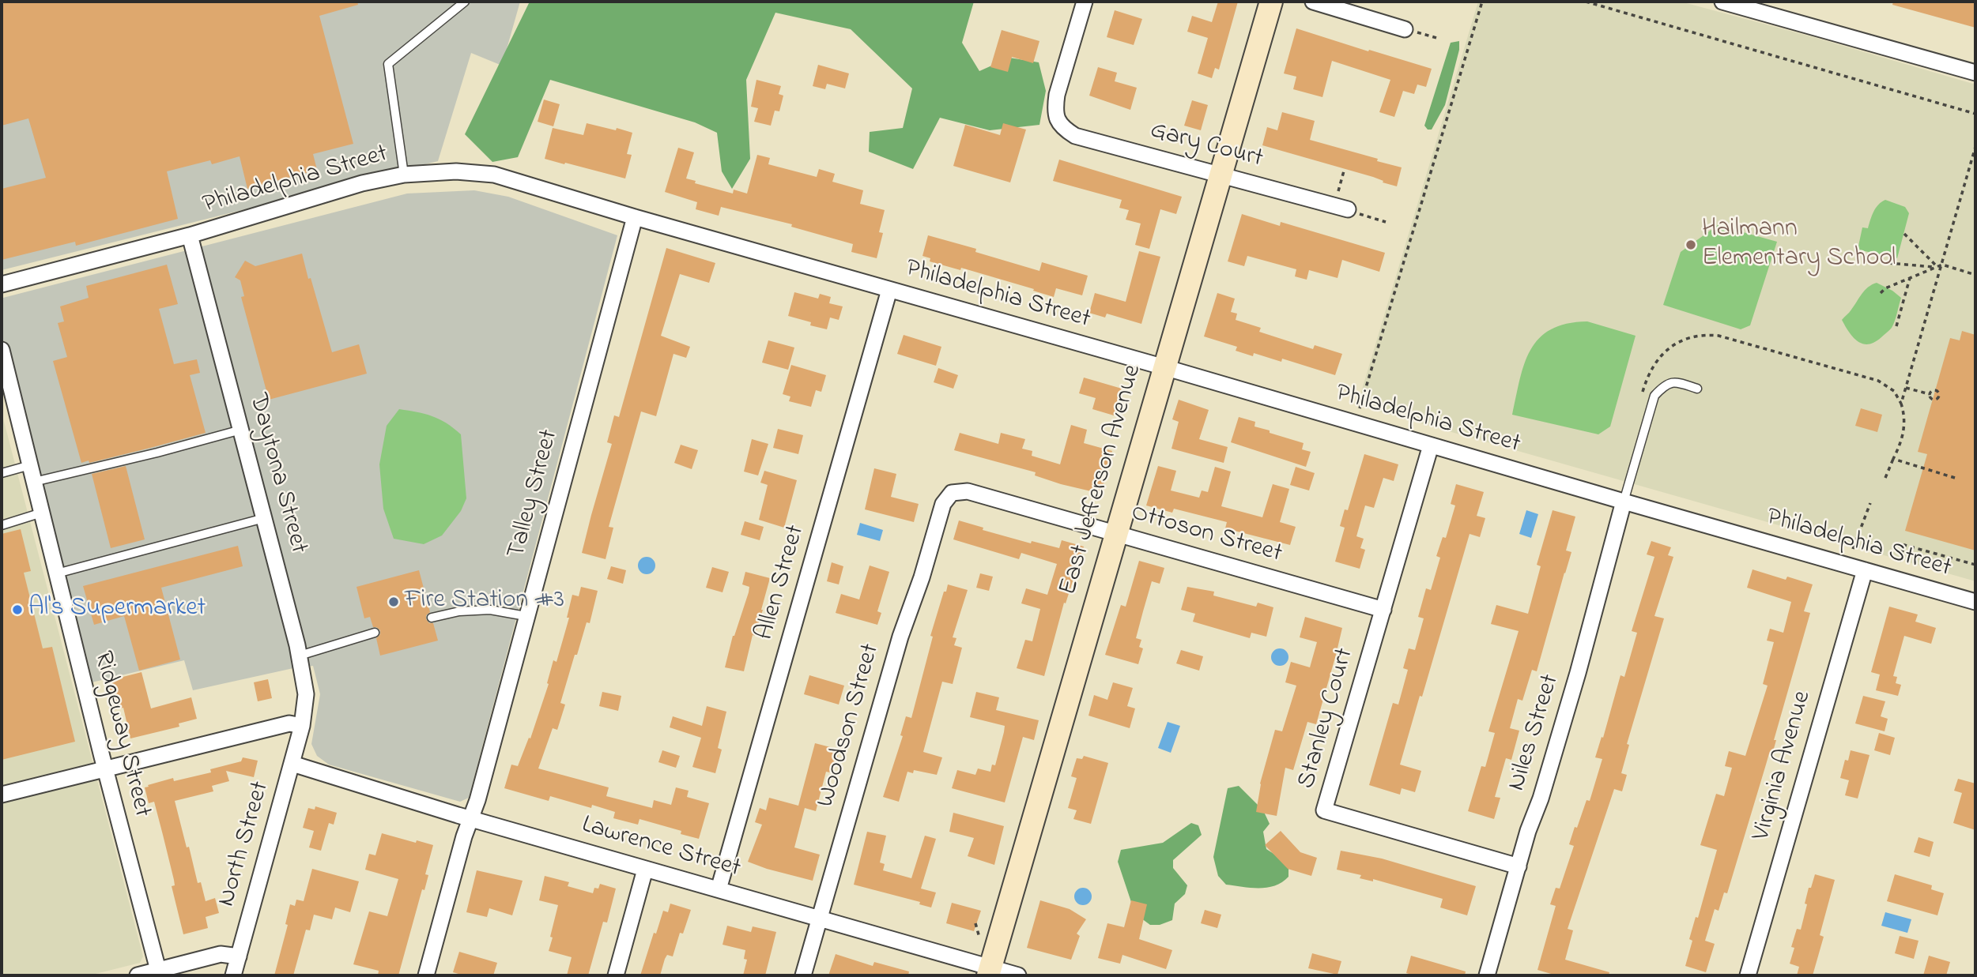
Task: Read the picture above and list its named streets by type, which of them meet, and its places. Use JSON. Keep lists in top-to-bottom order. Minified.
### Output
{"streets":{"street":["Gary Court","Philadelphia Street","Daytona Street","East Jefferson Avenue","Talley Street","Ottoson Street","Allen Street","Stanley Court","Woodson Street","Niles Street","Ridgeway Street","Virginia Avenue","North Street","Lawrence Street"]},"crossings":[["Gary Court","East Jefferson Avenue"],["Philadelphia Street","Daytona Street"],["Philadelphia Street","East Jefferson Avenue"],["Philadelphia Street","Talley Street"],["Philadelphia Street","Allen Street"],["Philadelphia Street","Stanley Court"],["Philadelphia Street","Niles Street"],["Philadelphia Street","Virginia Avenue"],["Daytona Street","North Street"],["East Jefferson Avenue","Ottoson Street"],["East Jefferson Avenue","Lawrence Street"],["Talley Street","Lawrence Street"],["Ottoson Street","Stanley Court"],["Ottoson Street","Woodson Street"],["Allen Street","Lawrence Street"],["Stanley Court","Niles Street"],["Woodson Street","Lawrence Street"],["North Street","Lawrence Street"]],"places":["Hailmann Elementary School","Fire Station #3","Al's Supermarket"]}
